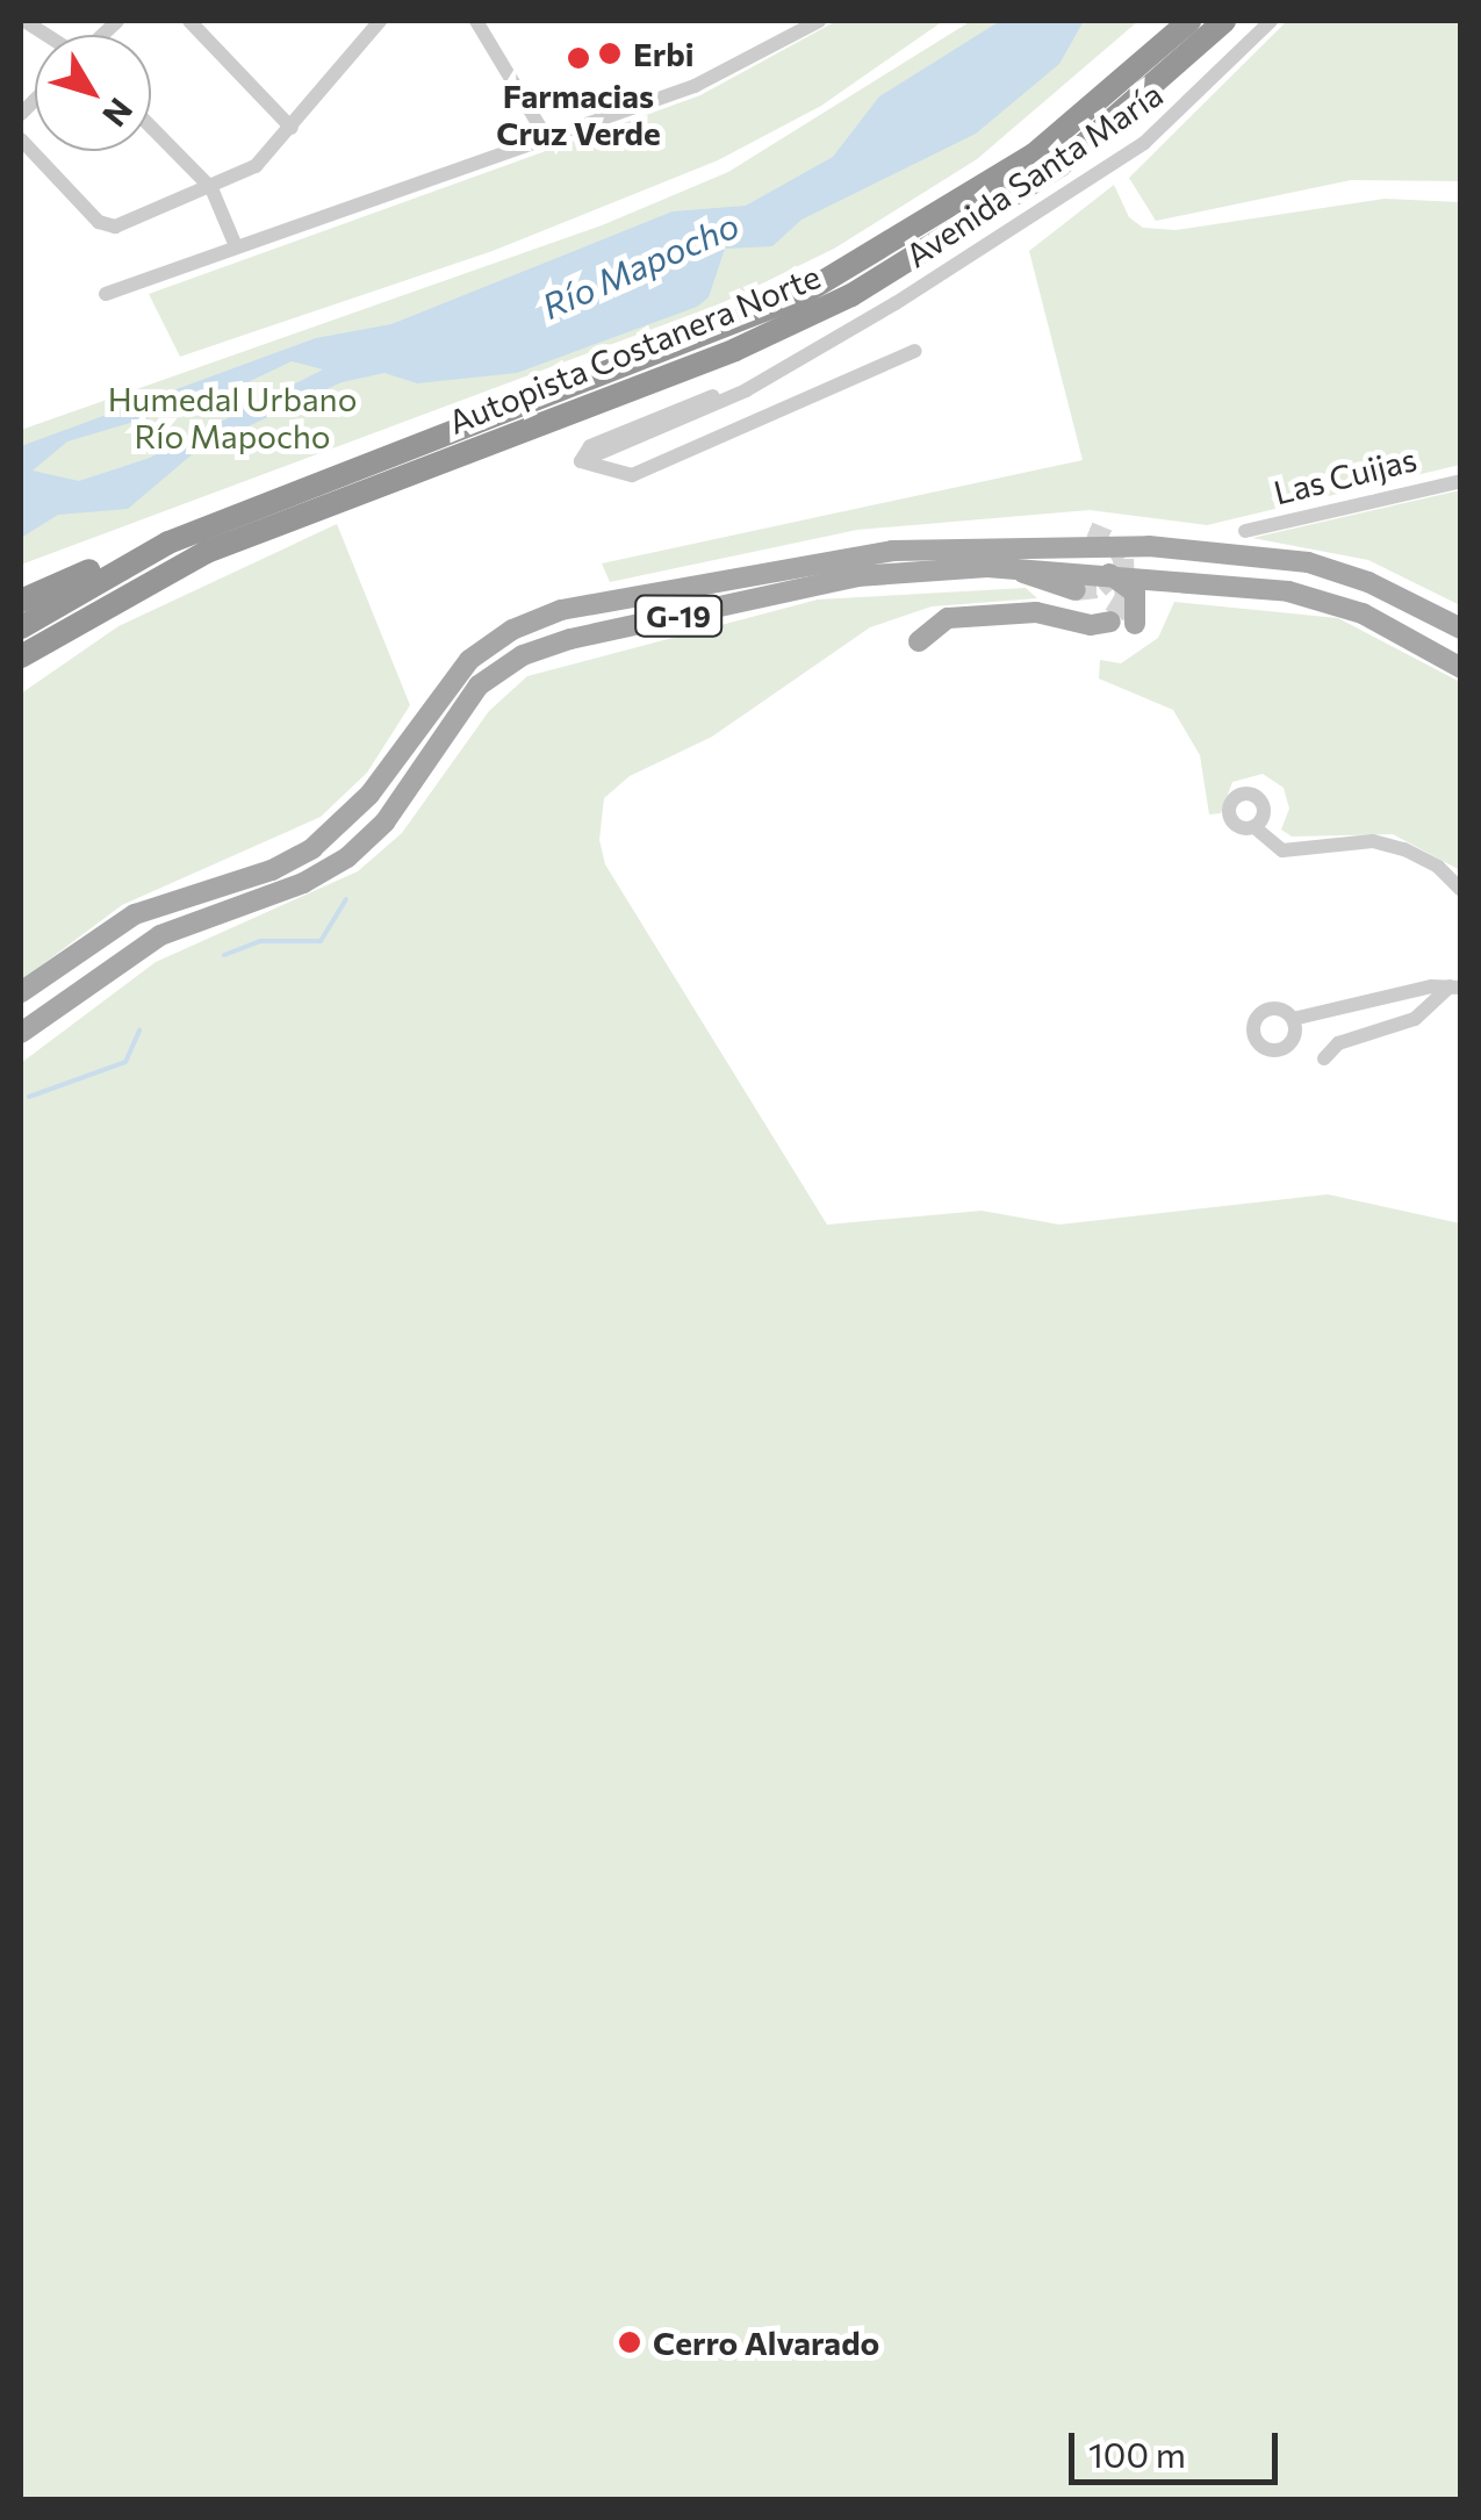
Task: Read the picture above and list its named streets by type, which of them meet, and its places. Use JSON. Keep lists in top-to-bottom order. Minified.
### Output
{"streets":{"highway":["Autopista Costanera Norte"],"main road":["G-19"],"street":["Avenida Santa María","Las Cuijas"]},"water":["Río Mapocho"],"parks":["Humedal Urbano Río Mapocho"],"places":["Erbi","Farmacias Cruz Verde","Cerro Alvarado"],"scale_bar":"100 m","north":"bottom right"}
